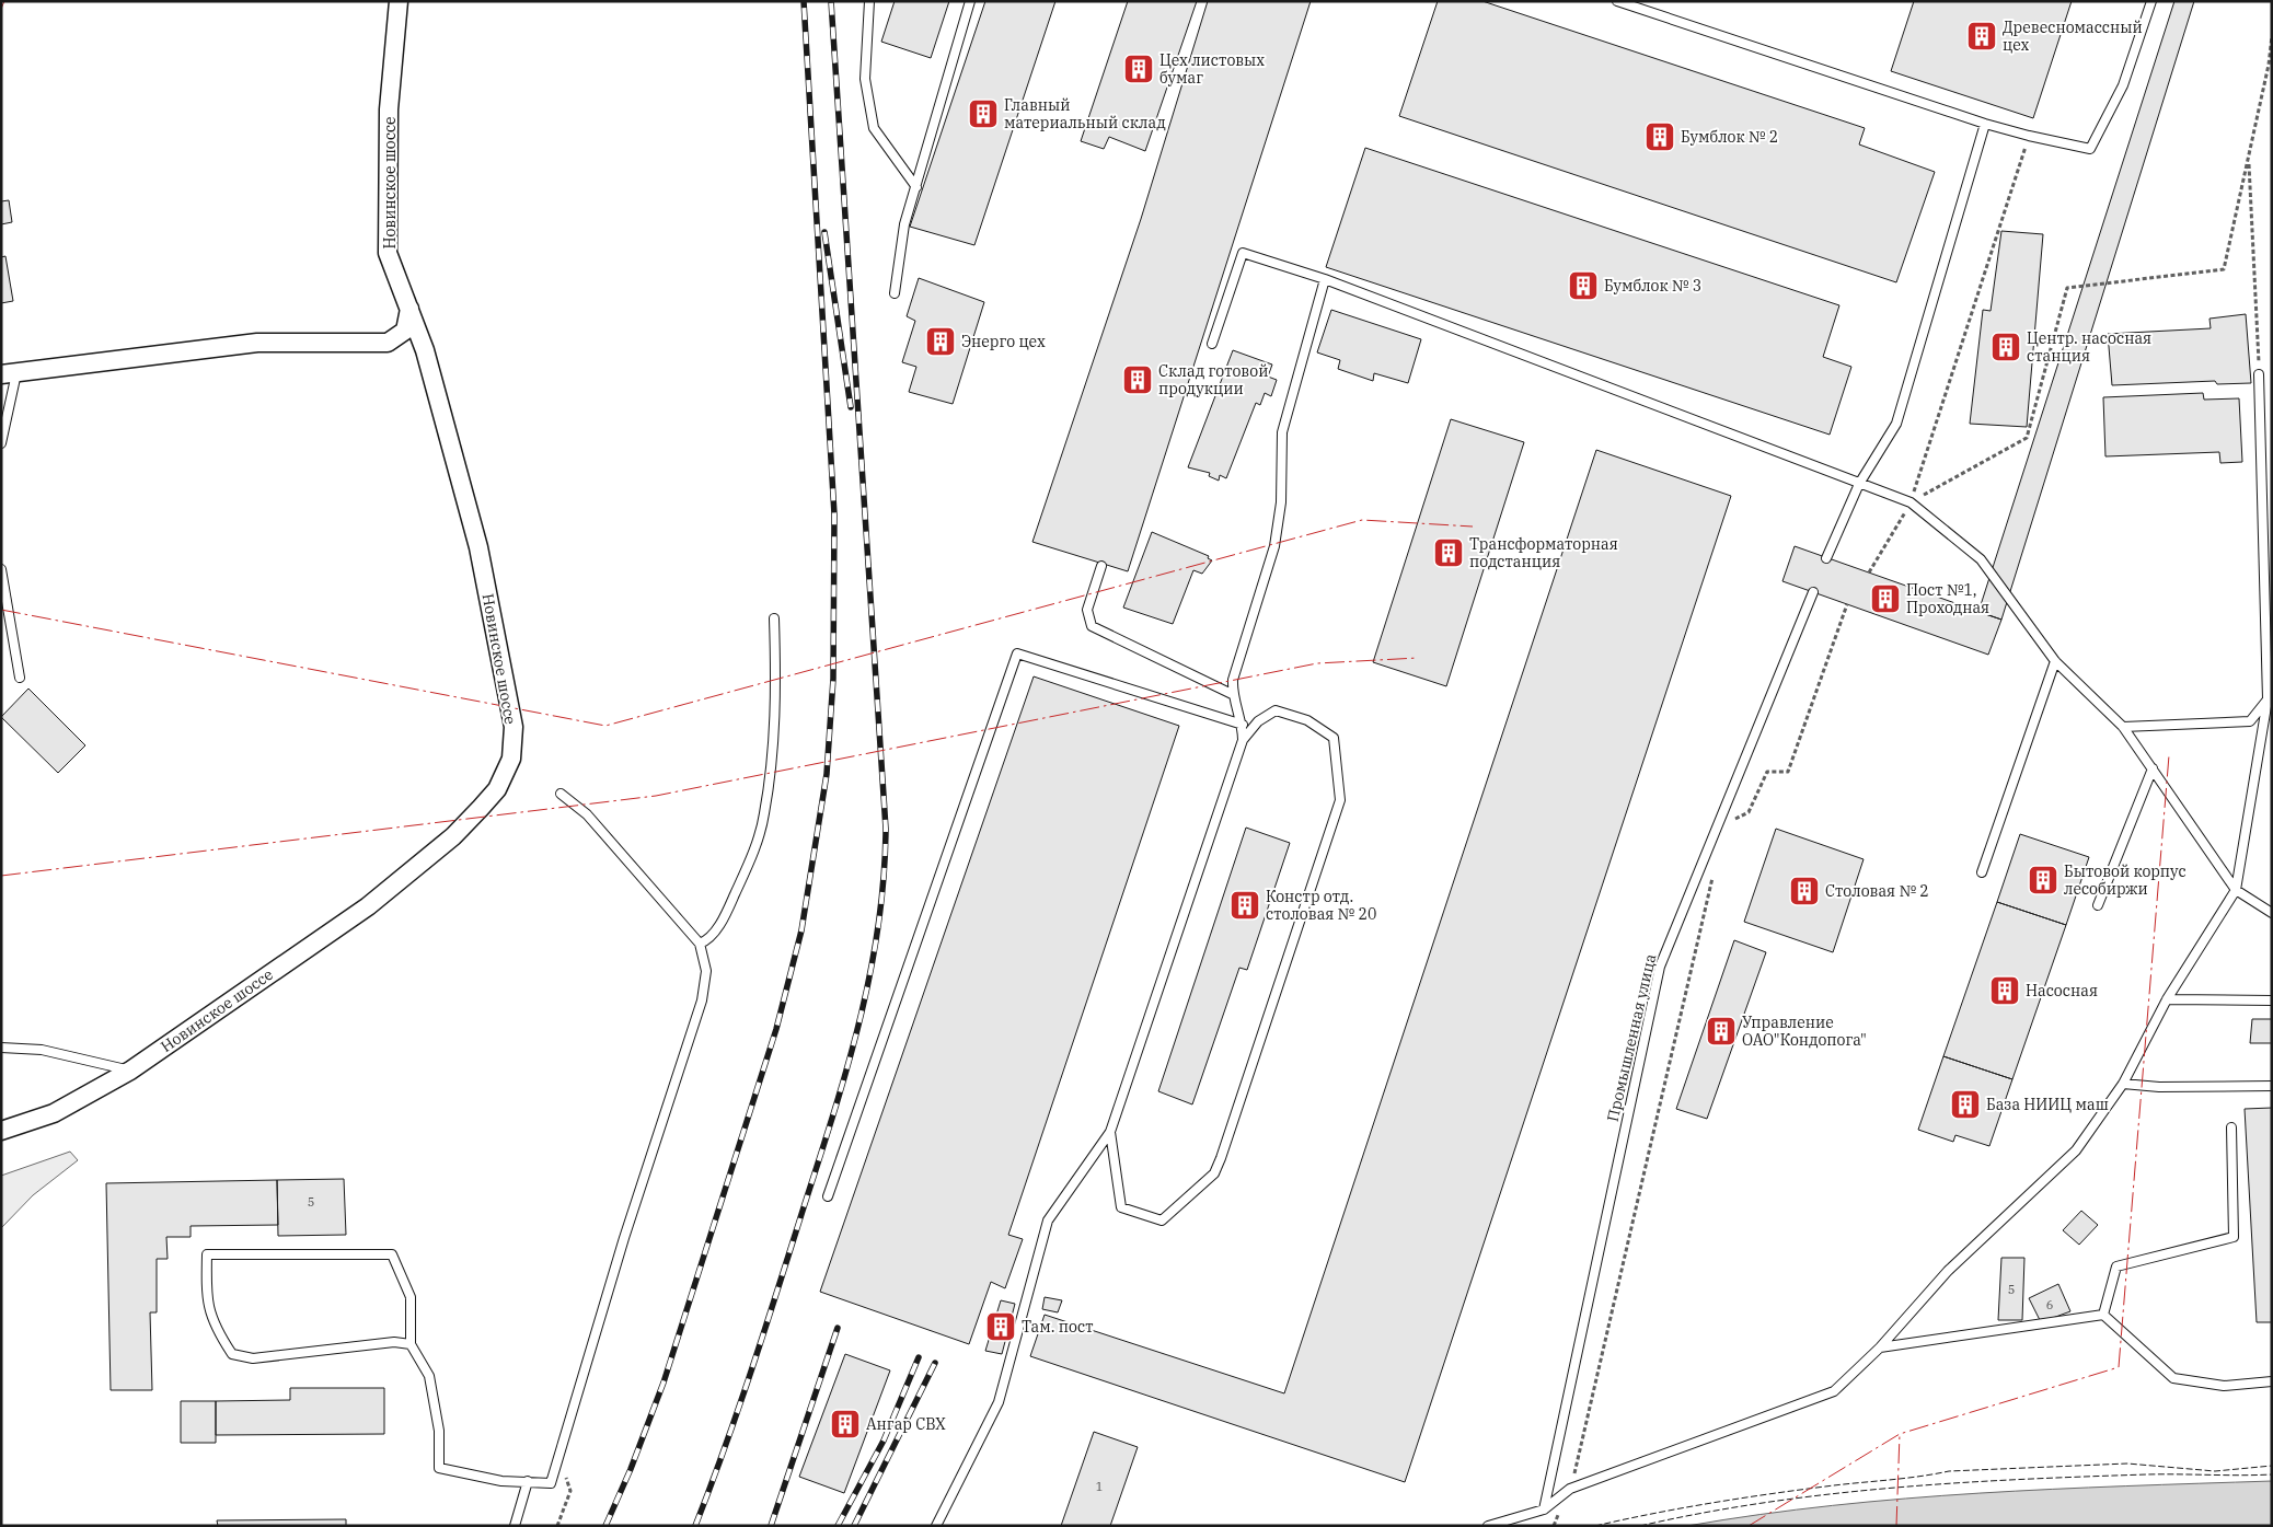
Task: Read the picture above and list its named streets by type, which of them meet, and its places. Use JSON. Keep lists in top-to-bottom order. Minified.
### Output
{"streets":{"street":["Новинское шоссе"],"lane":["Промышленная улица"]},"places":{"building":["Древесномассный цех","Цех листовых бумаг","Главный материальный склад","Бумблок № 2","Бумблок № 3","Энерго цех","Центр. насосная станция","Склад готовой продукции","Трансформаторная подстанция","Пост №1, Проходная","Бытовой корпус лесобиржи","Столовая № 2","Констр отд. столовая № 20","Насосная","Управление ОАО\"Кондопога\"","База НИИЦ маш","Там. пост","Ангар СВХ"]},"house_numbers":["5","5","6","1"]}
